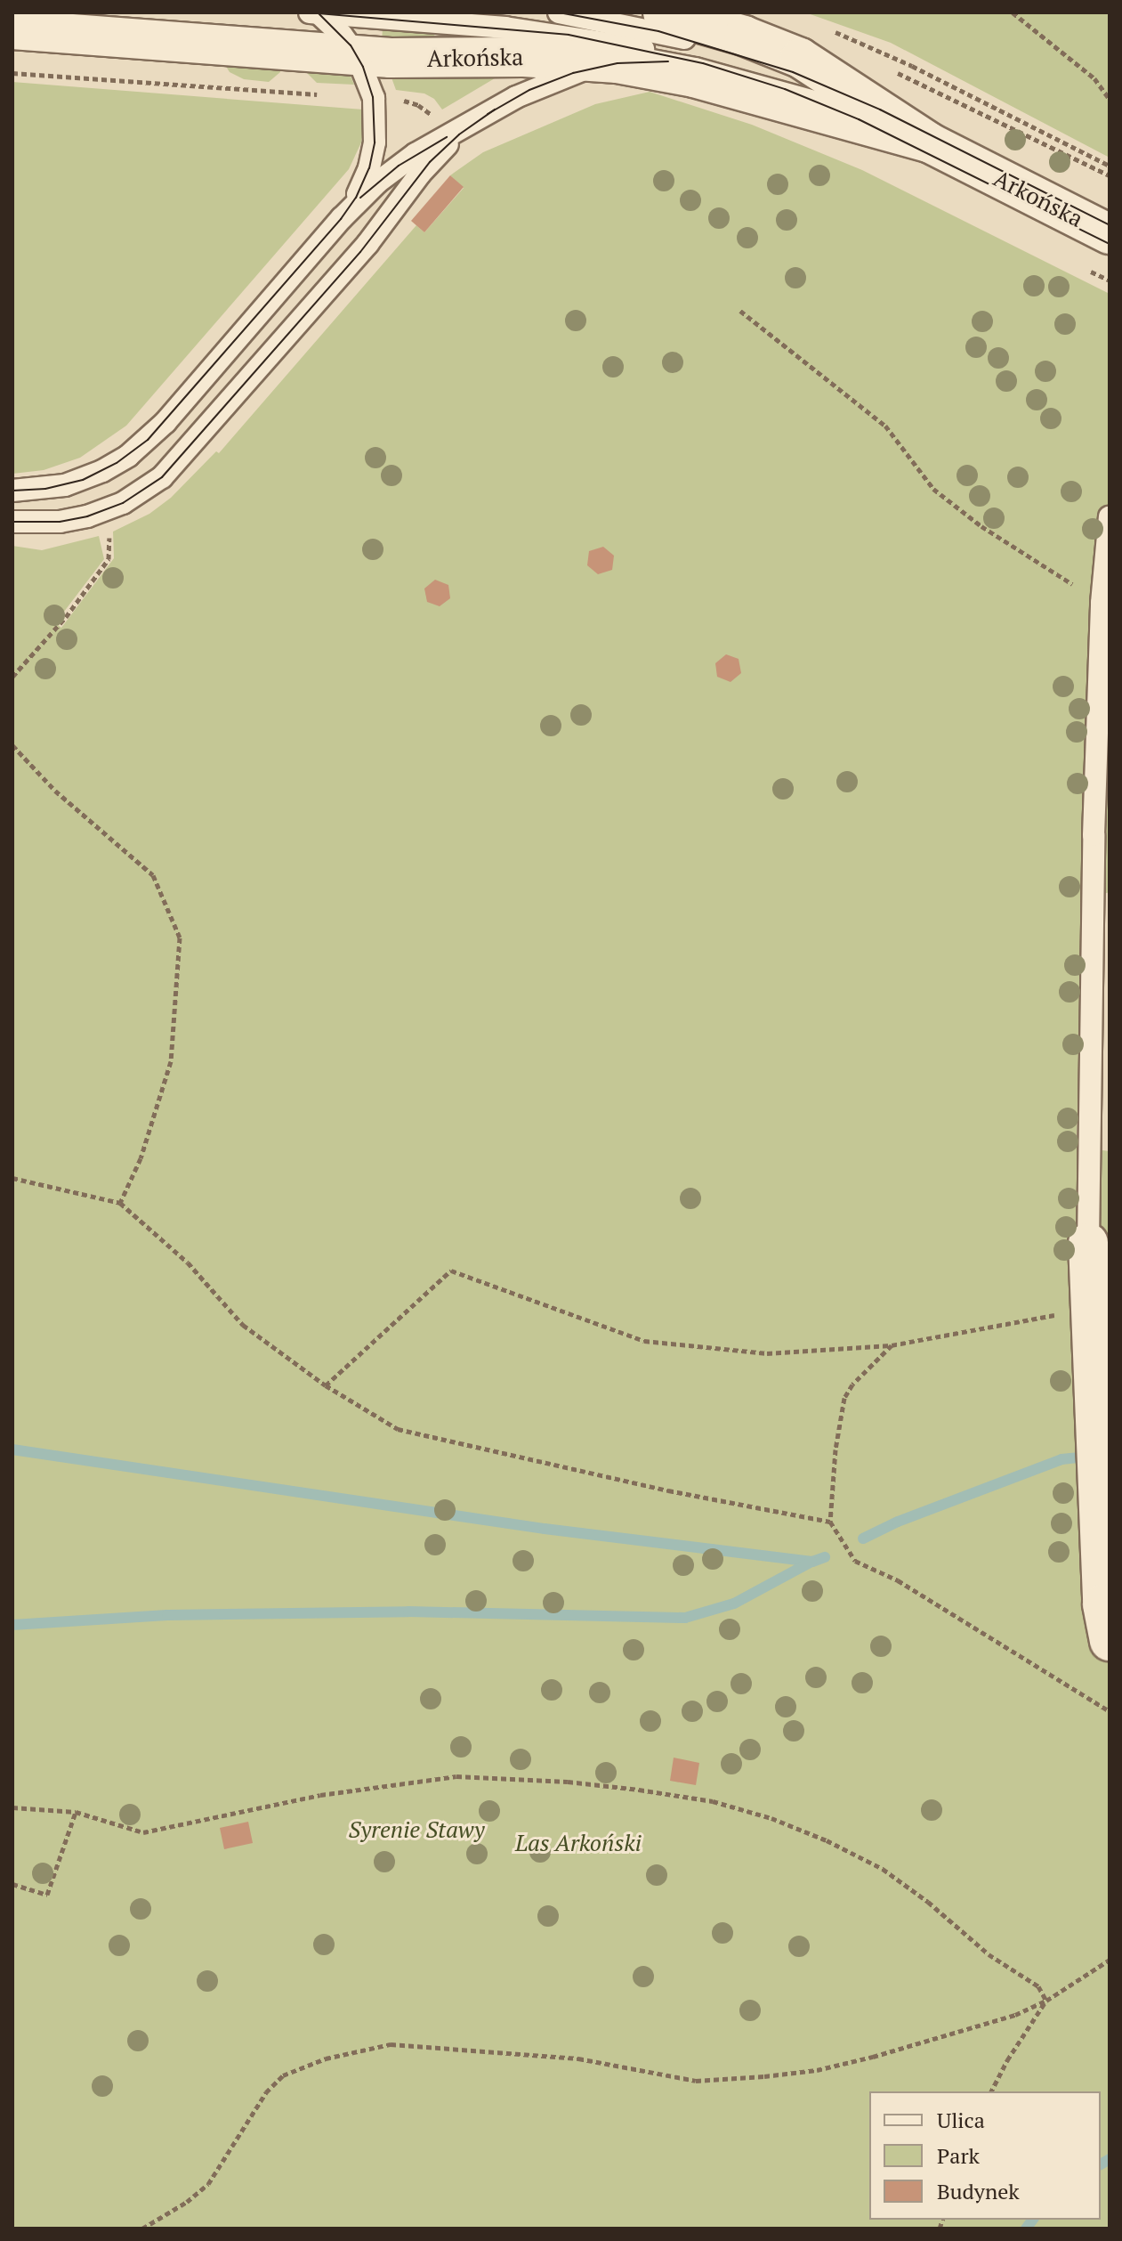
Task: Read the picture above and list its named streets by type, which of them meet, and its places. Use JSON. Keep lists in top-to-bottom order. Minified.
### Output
{"streets":{"street":["Arkońska"]},"parks":["Syrenie Stawy","Las Arkoński"],"legend":["Ulica","Park","Budynek"]}
